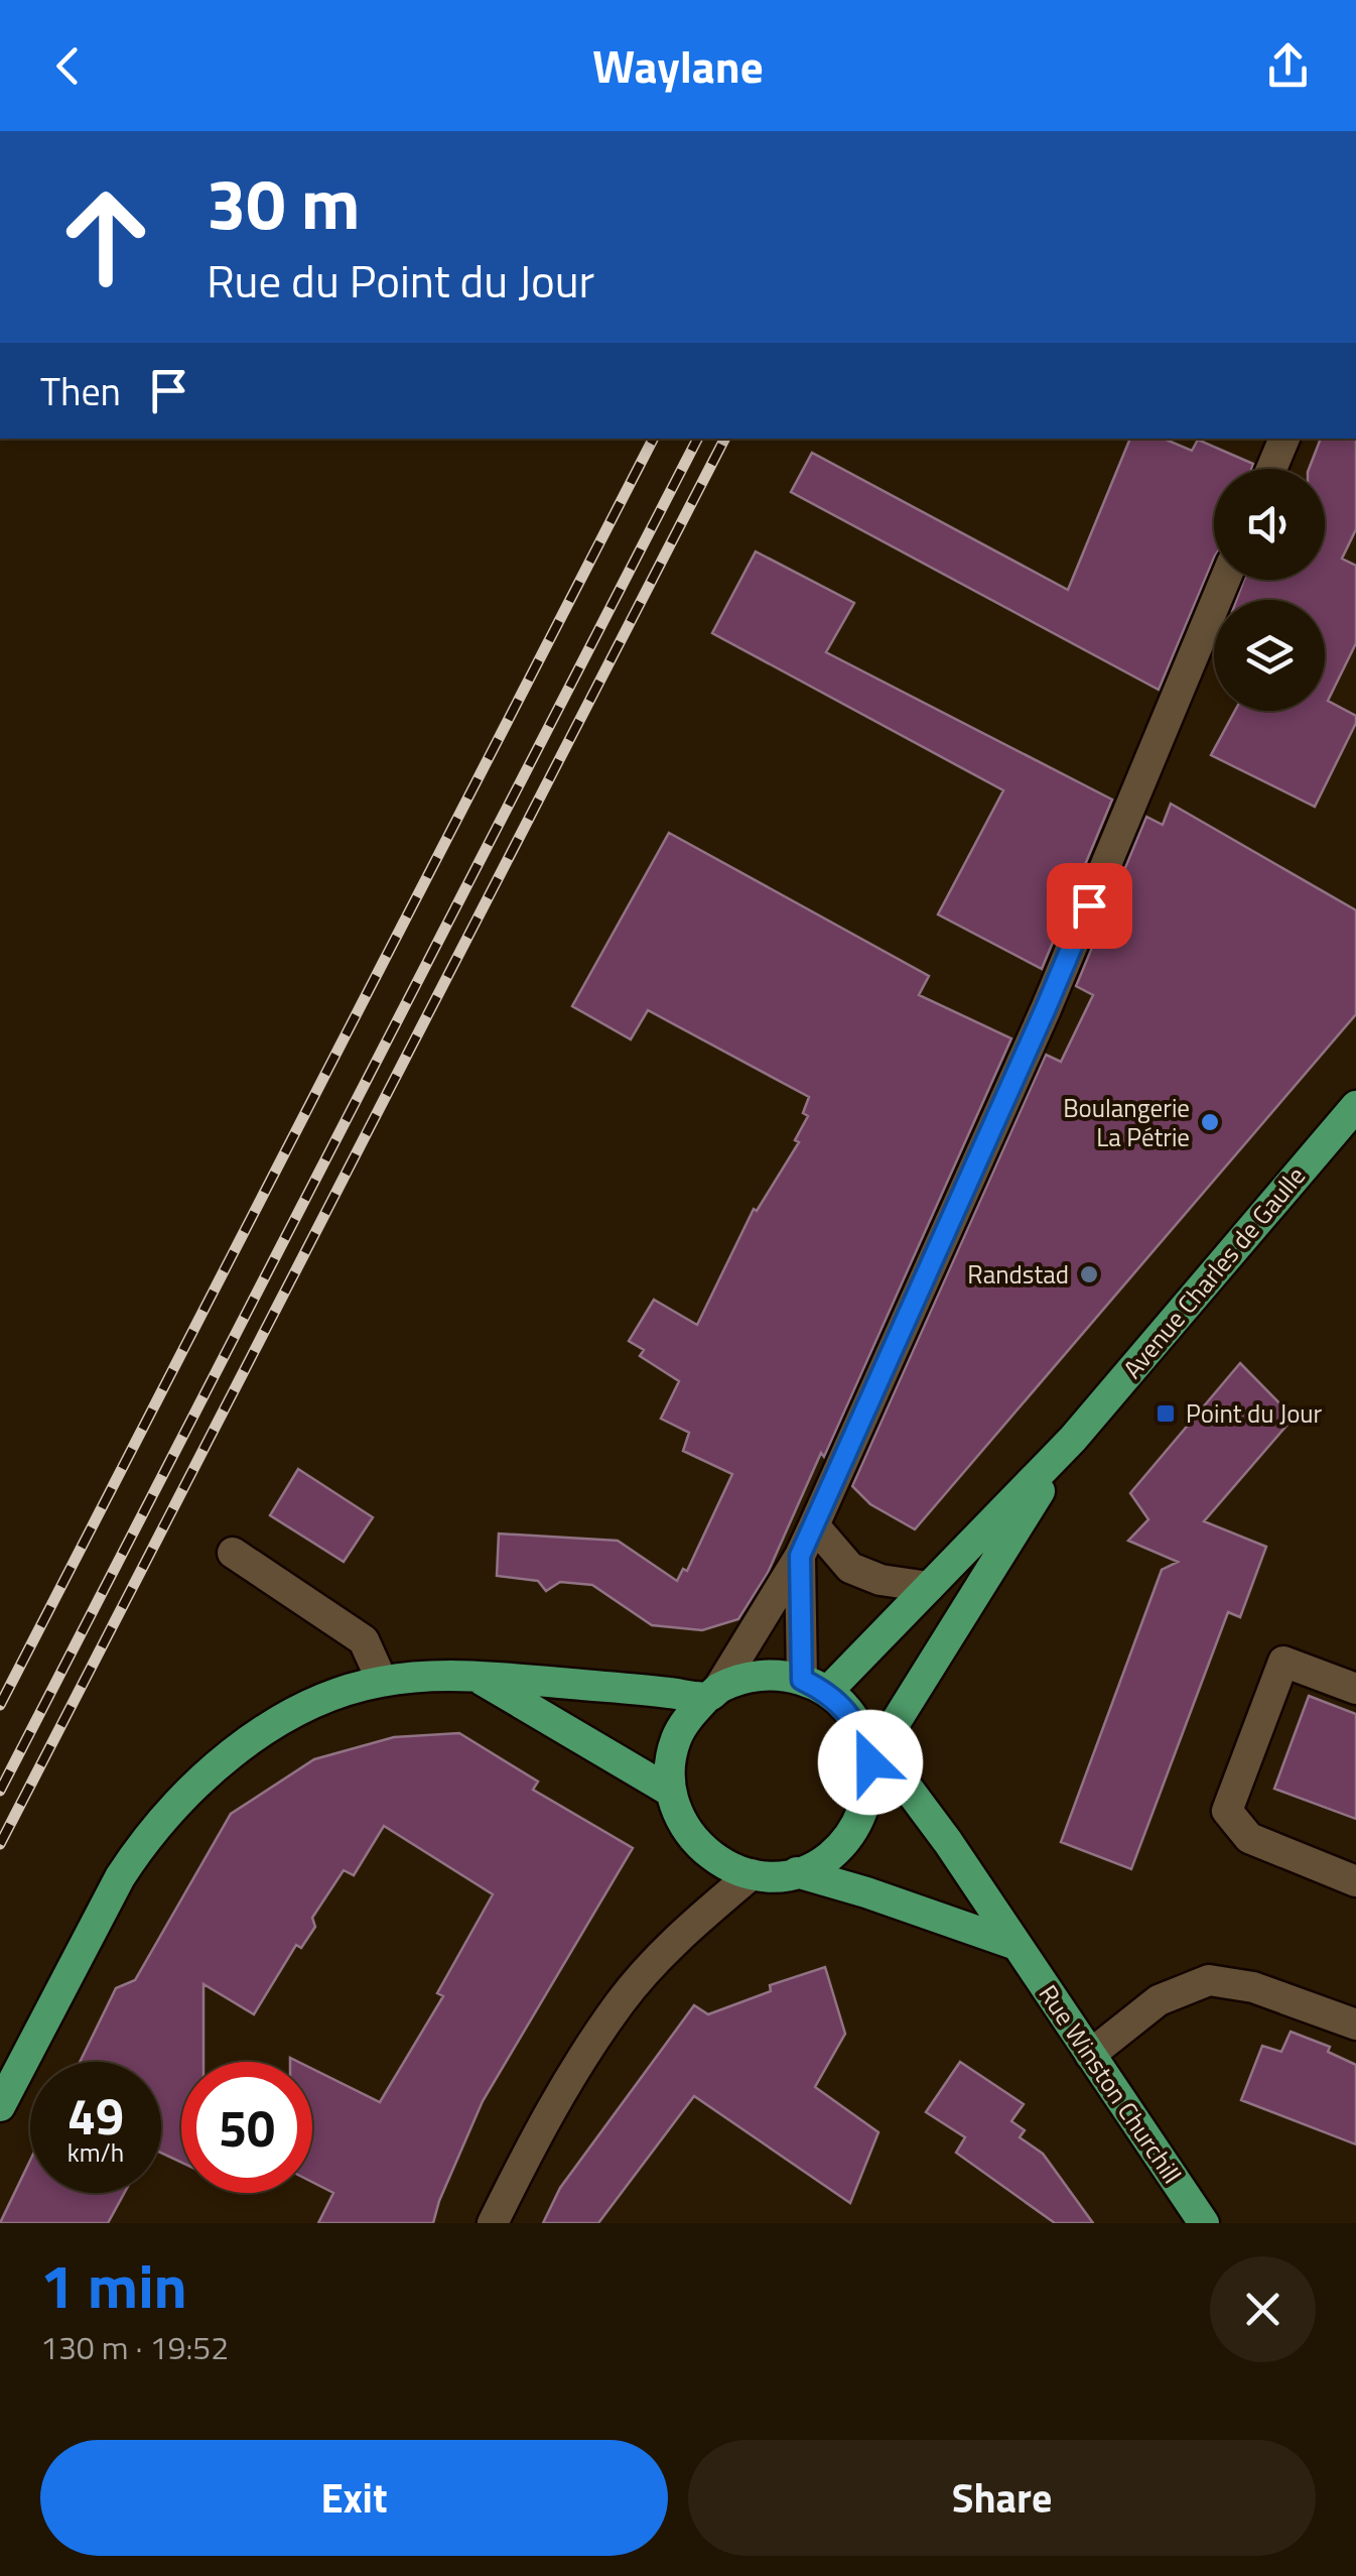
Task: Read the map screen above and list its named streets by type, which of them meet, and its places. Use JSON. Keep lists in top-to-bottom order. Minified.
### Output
{"streets":{"main road":["Avenue Charles de Gaulle","Rue Winston Churchill"]},"places":{"other":["Boulangerie La Pétrie","Randstad"],"transit":["Point du Jour"]},"page":{"header":"Waylane","turn":["30 m","Rue du Point du Jour"],"then":"Then","speed":"49 km/h","limit":"50","heading":["1 min","130 m · 19:52"],"buttons":["Exit","Share"]}}
